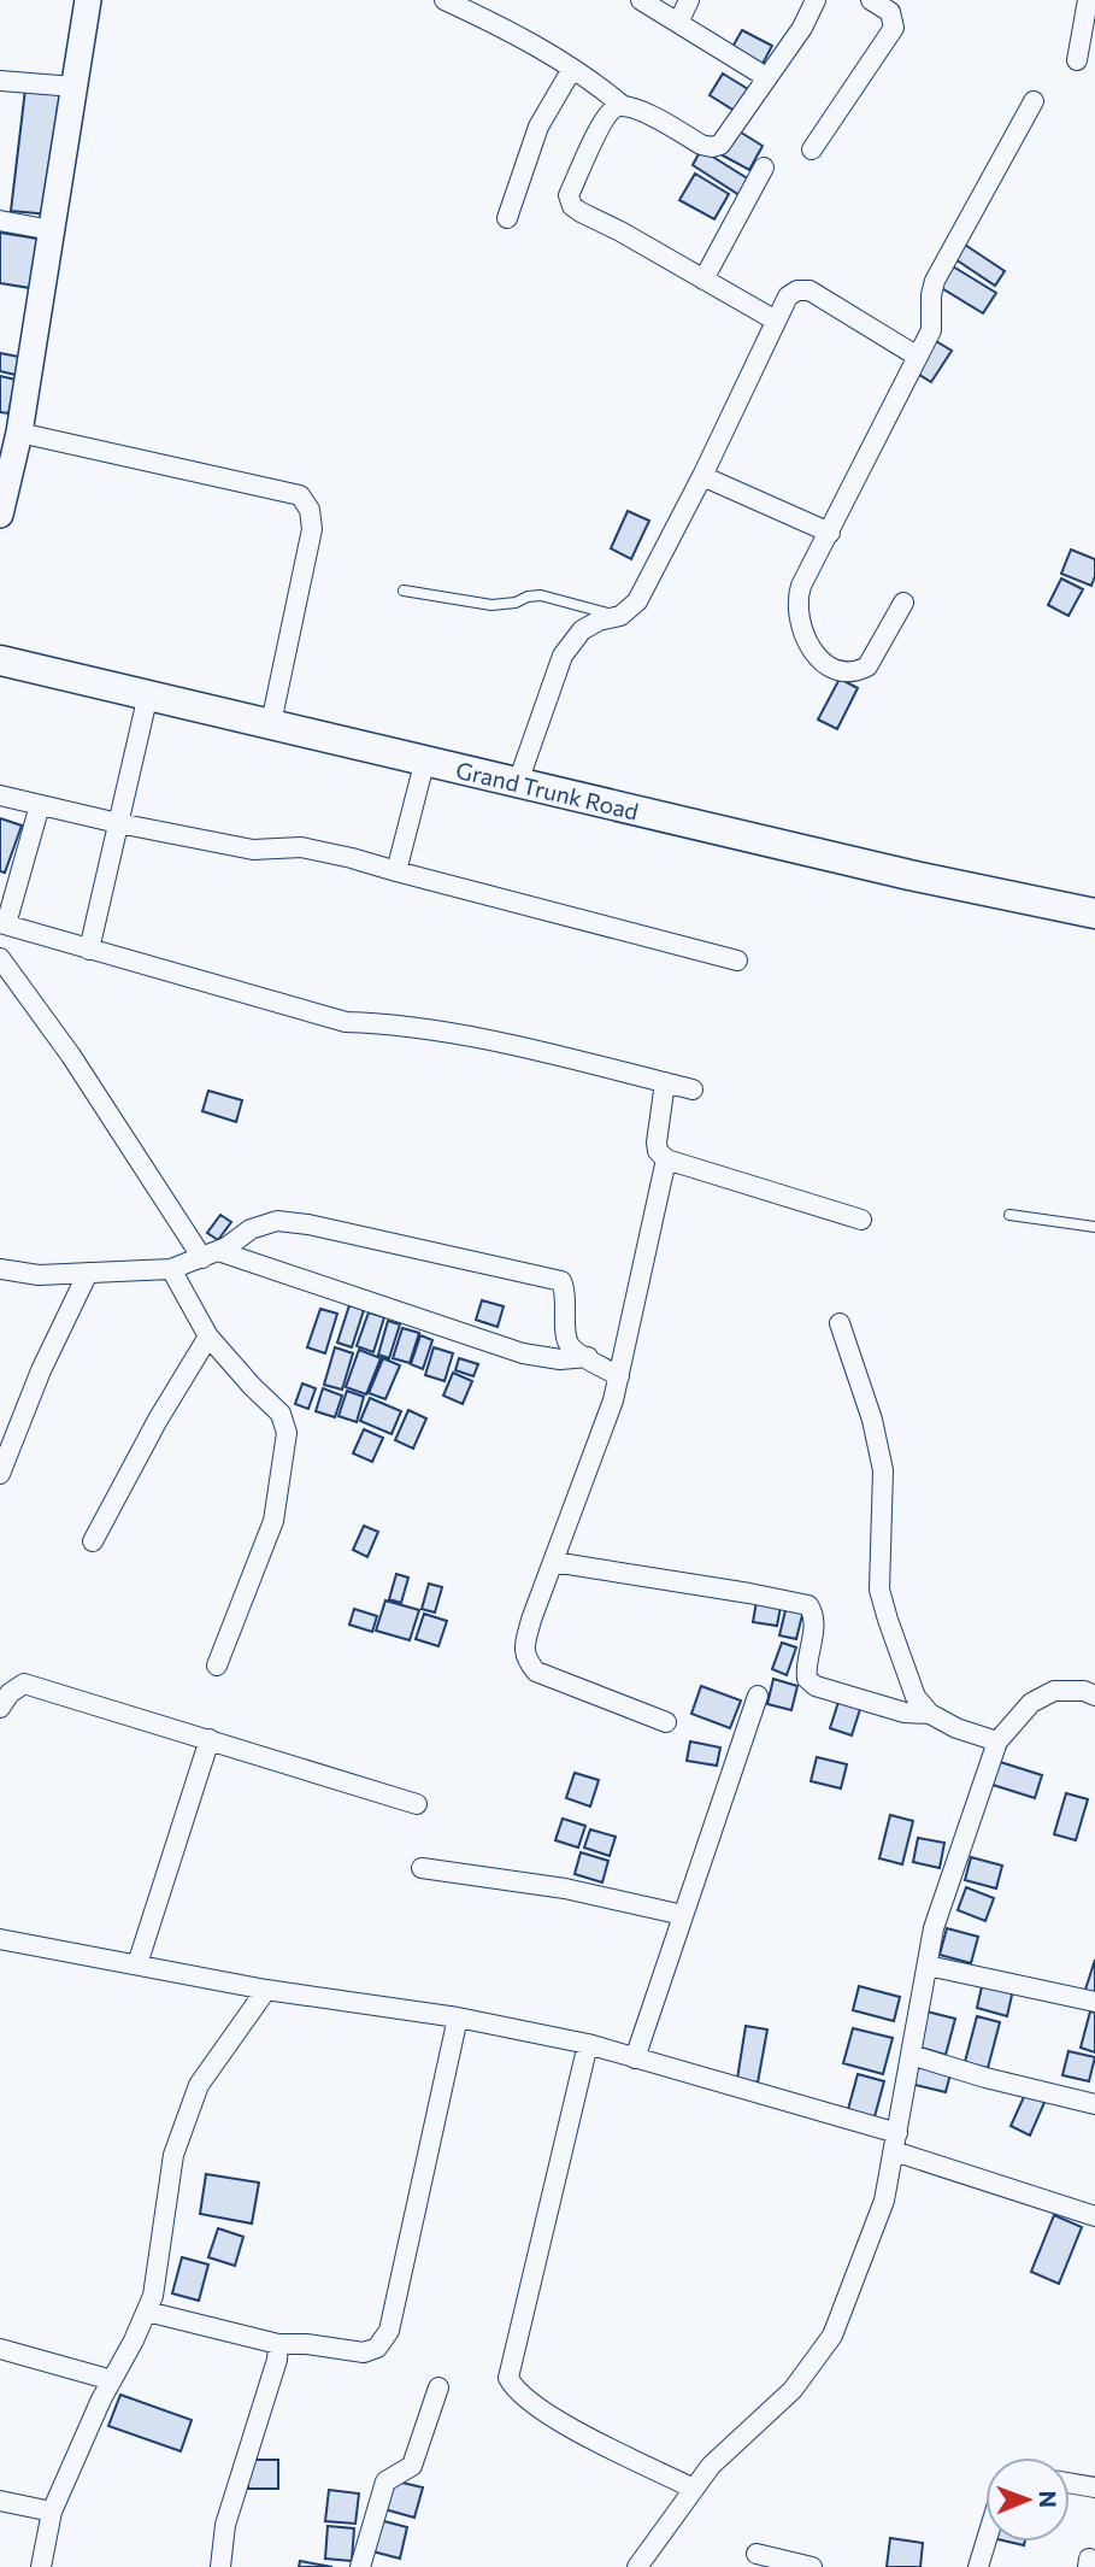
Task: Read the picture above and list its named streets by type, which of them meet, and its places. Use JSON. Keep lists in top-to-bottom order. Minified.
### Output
{"streets":{"main road":["Grand Trunk Road"]},"north":"right"}
